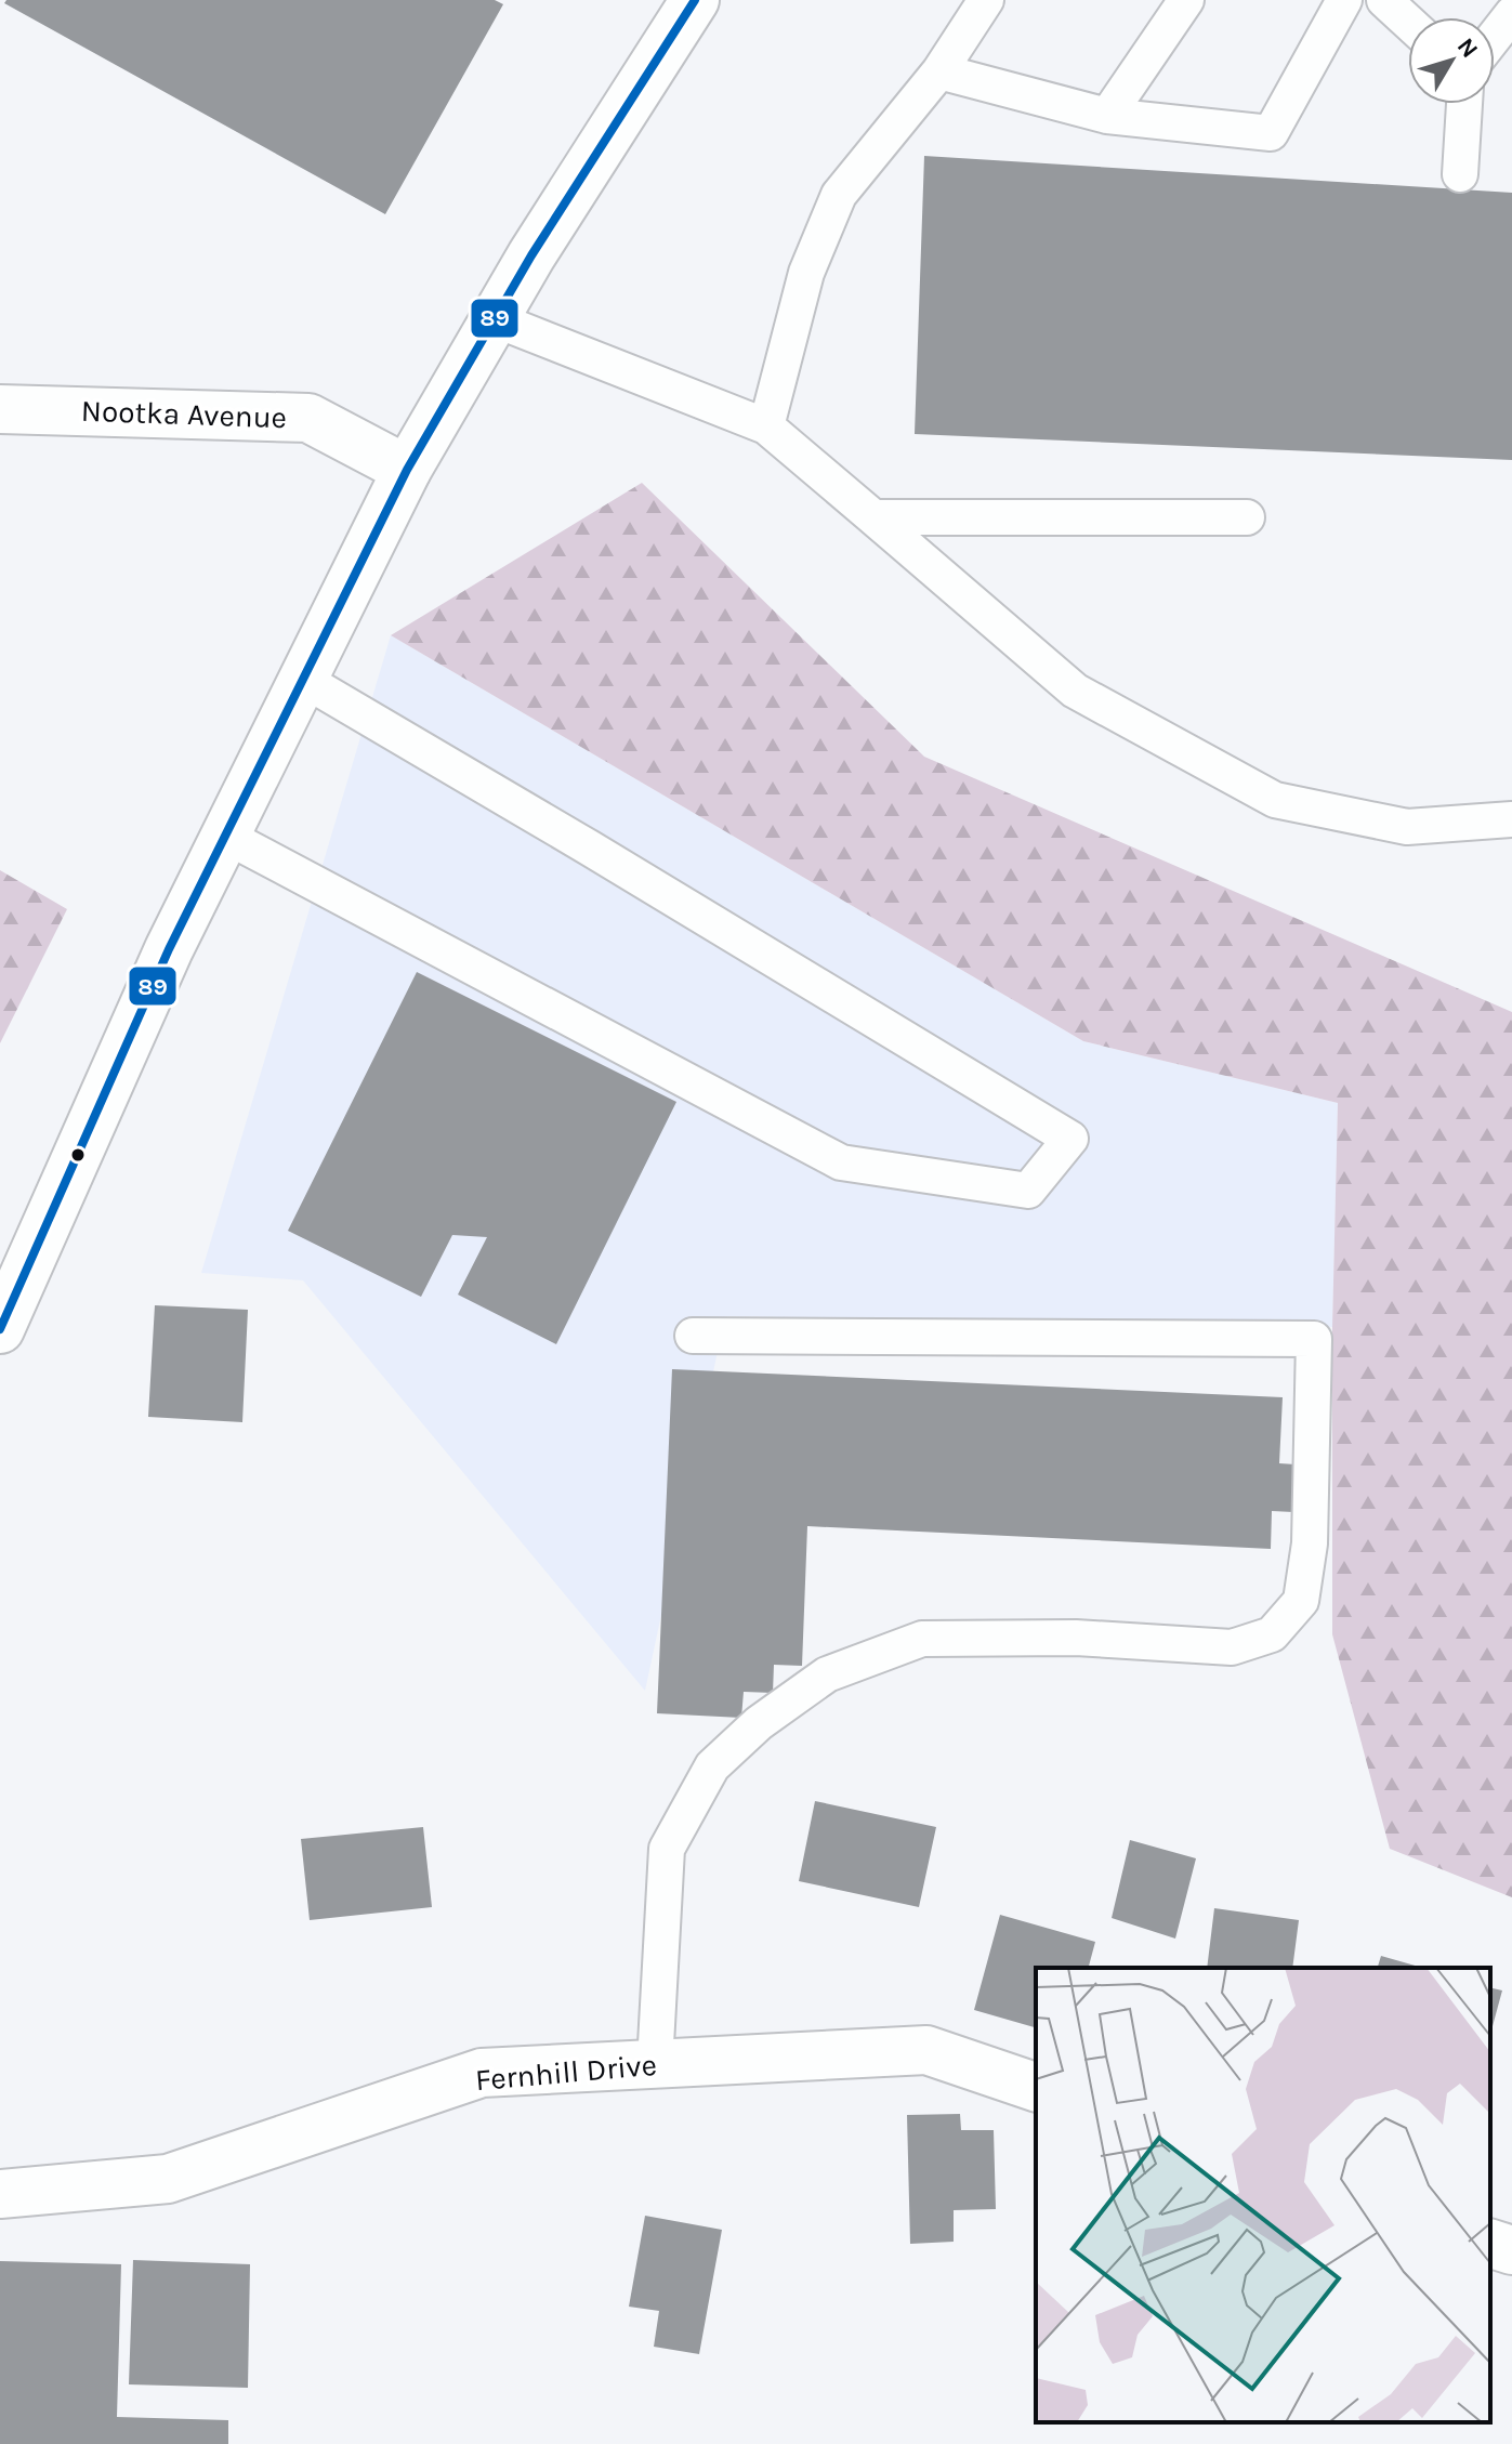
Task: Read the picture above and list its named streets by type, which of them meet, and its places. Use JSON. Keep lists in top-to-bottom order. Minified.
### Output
{"streets":{"main road":["Nootka Avenue","Fernhill Drive"]},"lines":["transit line 89"],"north":"top right"}
